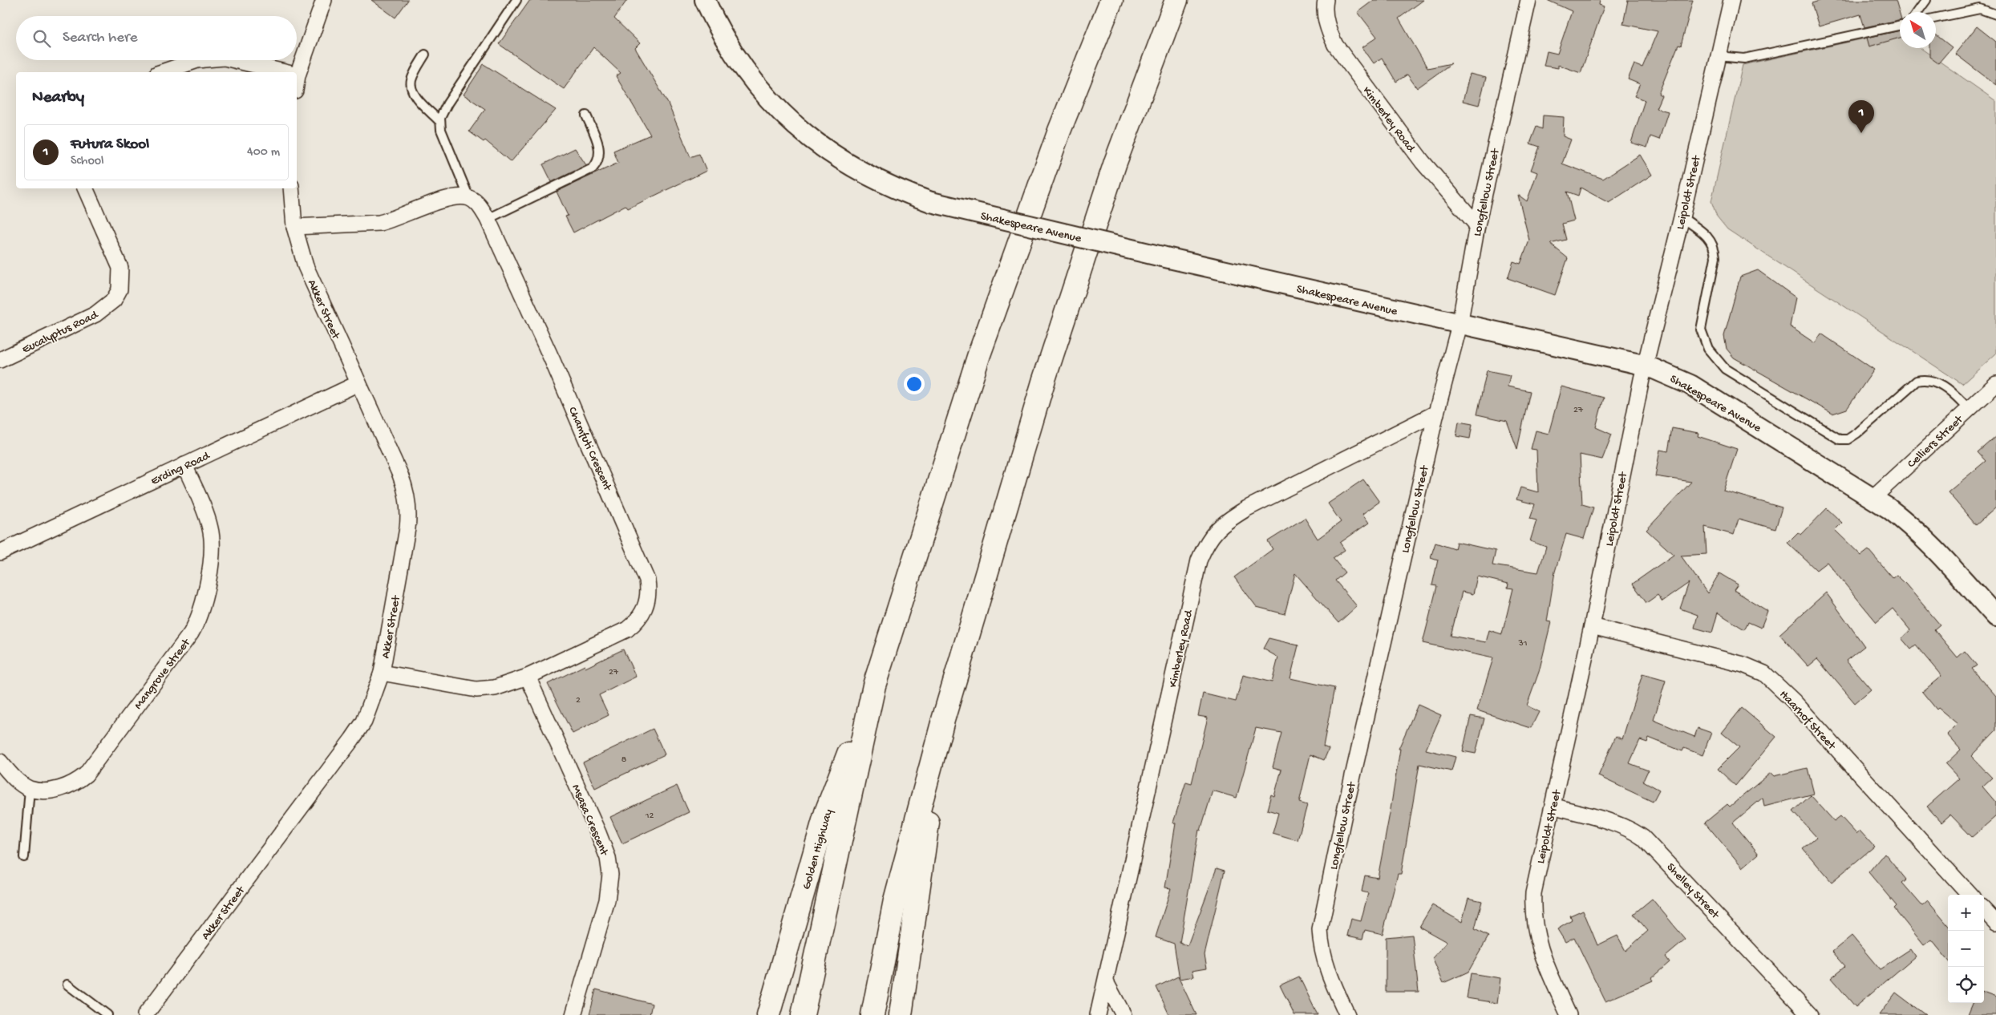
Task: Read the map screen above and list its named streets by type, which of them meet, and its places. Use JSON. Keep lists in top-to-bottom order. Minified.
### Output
{"streets":{"highway":["Golden Highway"],"street":["Kimberley Road","Longfellow Street","Leipoldt Street","Shakespeare Avenue","Akker Street","Eucalyptus Road","Celliers Street","Chamfuti Crescent","Erding Road","Mangrove Street","Haarhof Street","Msasa Crescent","Shelley Street"]},"crossings":[["Kimberley Road","Longfellow Street"],["Longfellow Street","Shakespeare Avenue"],["Leipoldt Street","Shakespeare Avenue"],["Leipoldt Street","Haarhof Street"],["Leipoldt Street","Shelley Street"],["Shakespeare Avenue","Celliers Street"],["Akker Street","Chamfuti Crescent"],["Akker Street","Erding Road"],["Chamfuti Crescent","Msasa Crescent"],["Erding Road","Mangrove Street"]],"house_numbers":["27","31","27","2","8","12"],"north":"top left","page":{"search":"Search here","heading":"Nearby","pins":"1","list":[{"mark":"1","name":"Futura Skool","note":"School","value":"400 m"}],"map_buttons":["+","−"]}}
